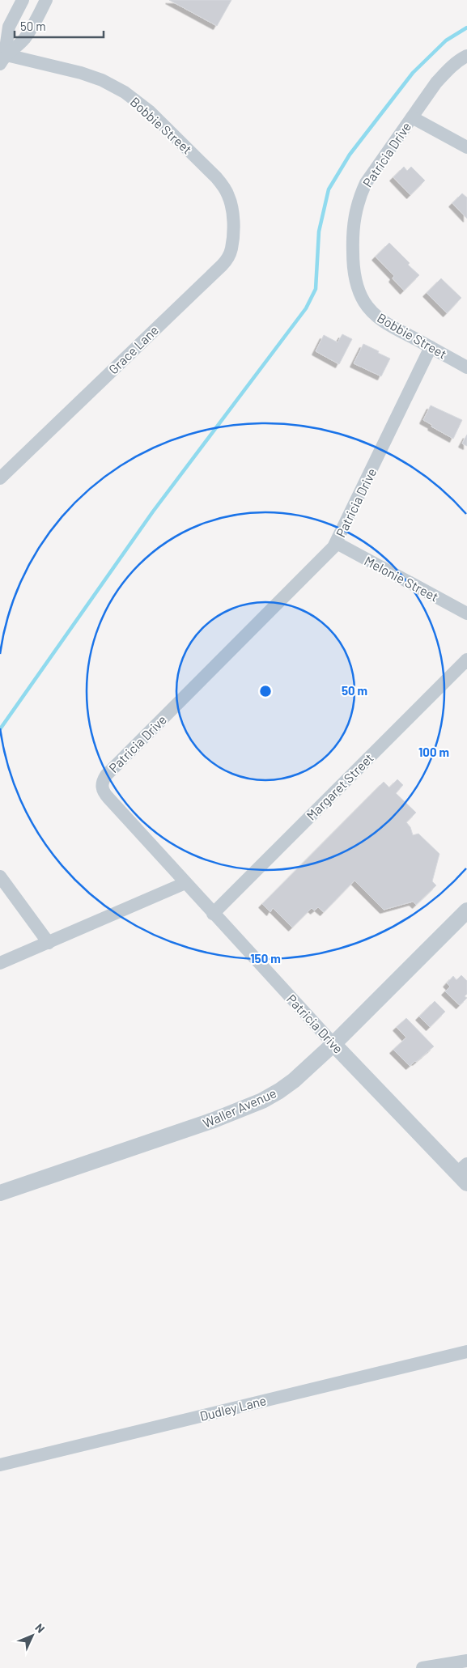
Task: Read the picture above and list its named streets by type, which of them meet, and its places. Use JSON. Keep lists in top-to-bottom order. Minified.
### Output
{"streets":{"street":["Bobbie Street","Patricia Drive","Grace Lane","Melonie Street","Margaret Street","Waller Avenue","Dudley Lane"]},"crossings":[["Bobbie Street","Patricia Drive"],["Bobbie Street","Grace Lane"],["Patricia Drive","Melonie Street"],["Patricia Drive","Margaret Street"],["Patricia Drive","Waller Avenue"]],"scale_bar":"50 m","north":"top right","rings":["50 m","100 m","150 m"]}
